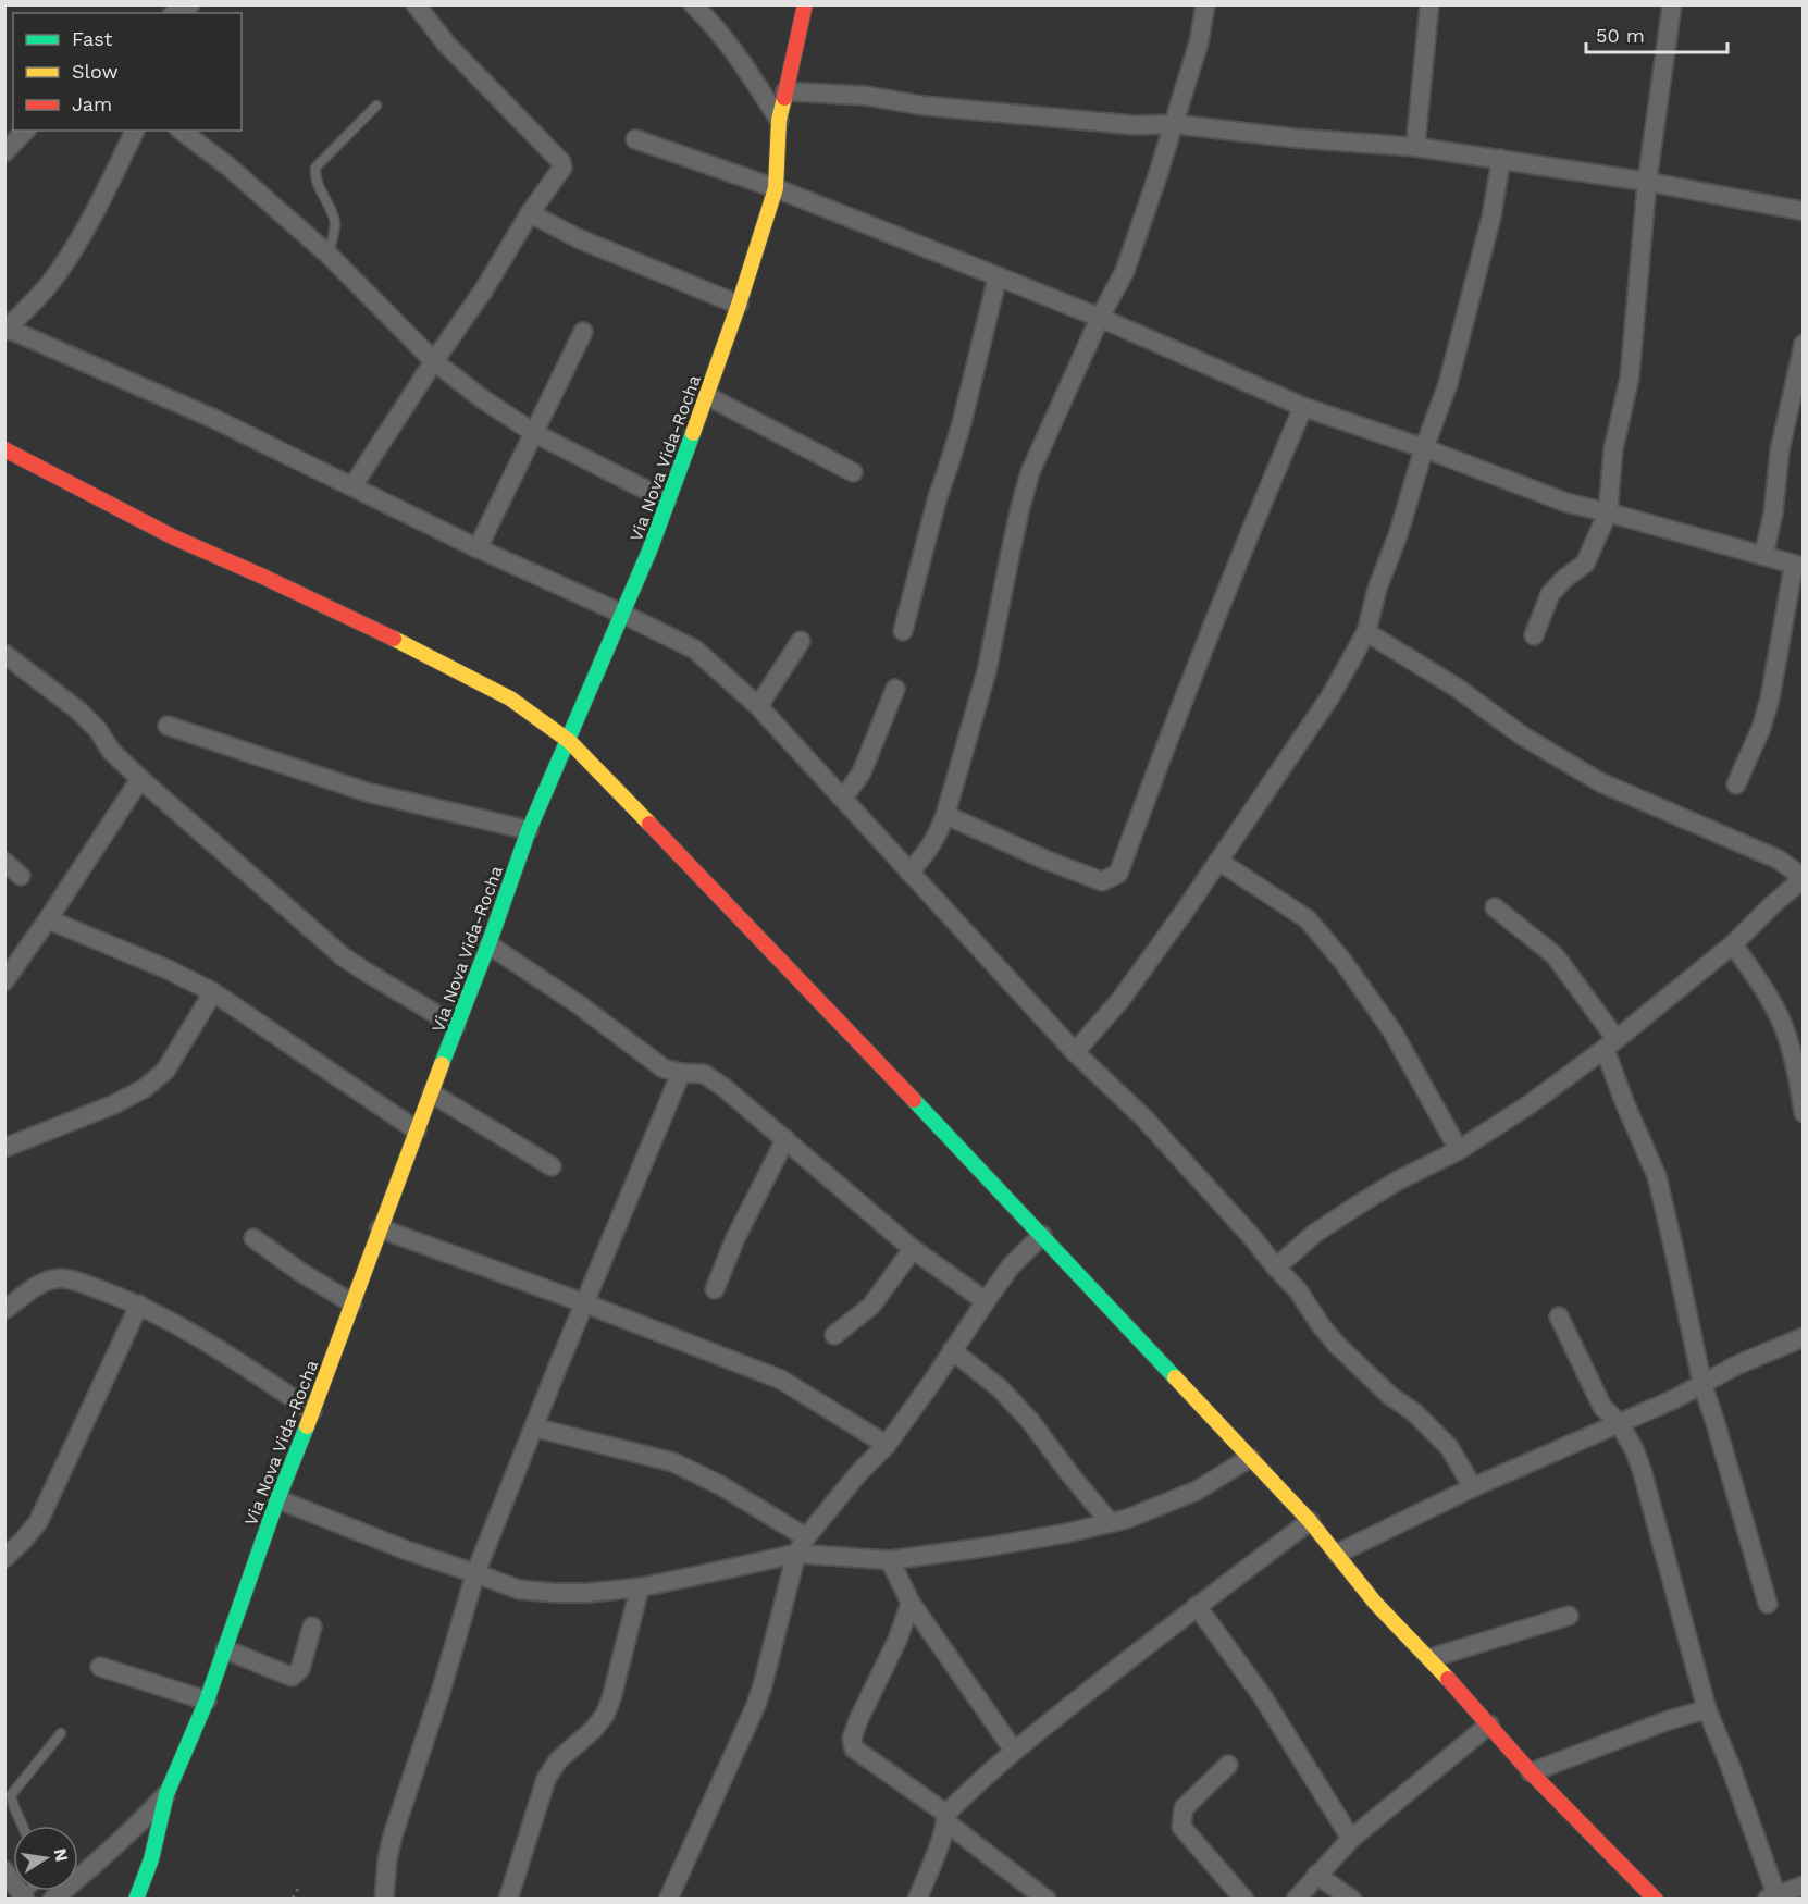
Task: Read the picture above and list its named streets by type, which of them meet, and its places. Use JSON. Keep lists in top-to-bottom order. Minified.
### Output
{"streets":{"street":["Via Nova Vida-Rocha"]},"legend":["Fast","Slow","Jam"],"scale_bar":"50 m","north":"right"}
